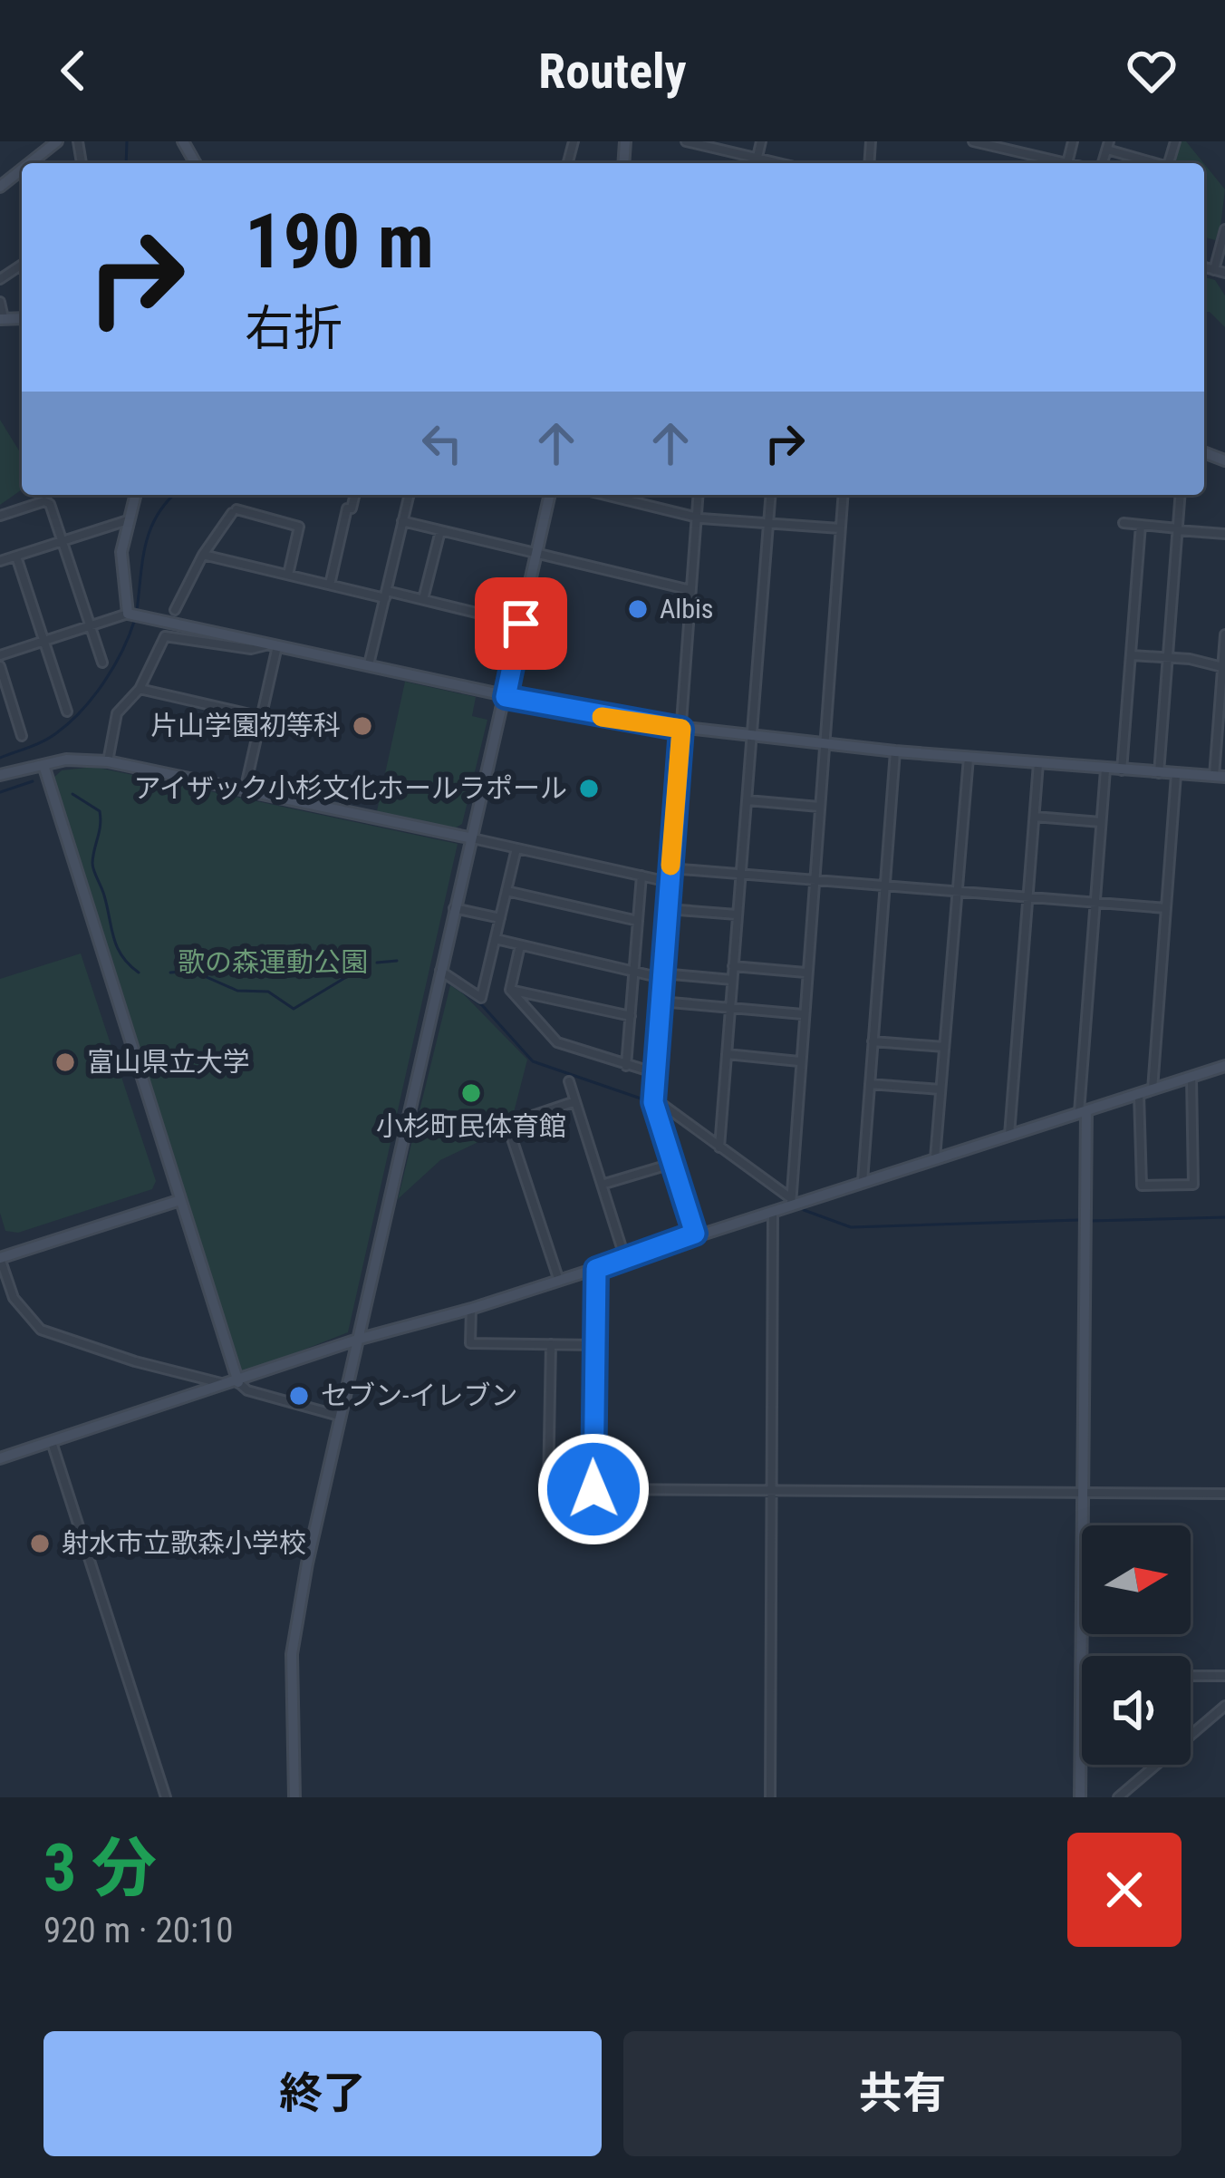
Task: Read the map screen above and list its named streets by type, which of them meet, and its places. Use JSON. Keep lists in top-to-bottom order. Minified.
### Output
{"parks":["歌の森運動公園"],"places":["Albis","片山学園初等科","アイザック小杉文化ホールラポール","富山県立大学","小杉町民体育館","セブン-イレブン","射水市立歌森小学校"],"north":"right","page":{"header":"Routely","turn":["190 m","右折"],"heading":["3 分","920 m · 20:10"],"buttons":["終了","共有"]}}
